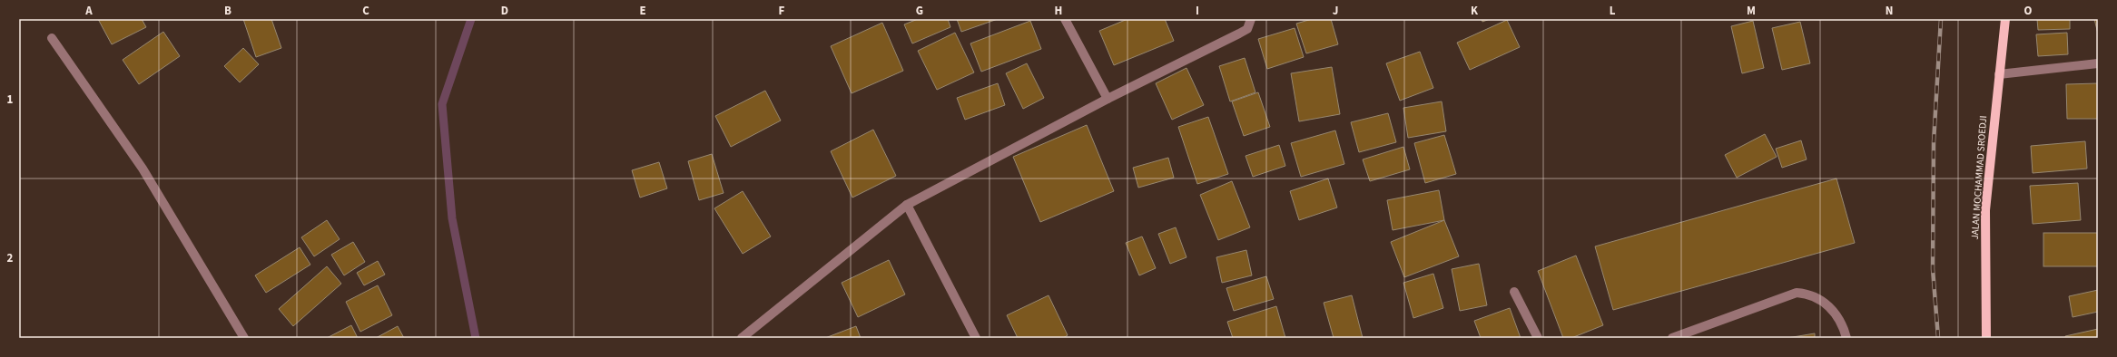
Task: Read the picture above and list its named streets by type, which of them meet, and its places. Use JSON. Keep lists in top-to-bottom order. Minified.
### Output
{"streets":{"main road":["JALAN MOCHAMMAD SROEDJI"]},"grid":{"columns":["A","B","C","D","E","F","G","H","I","J","K","L","M","N","O"],"rows":["1","2"]}}
